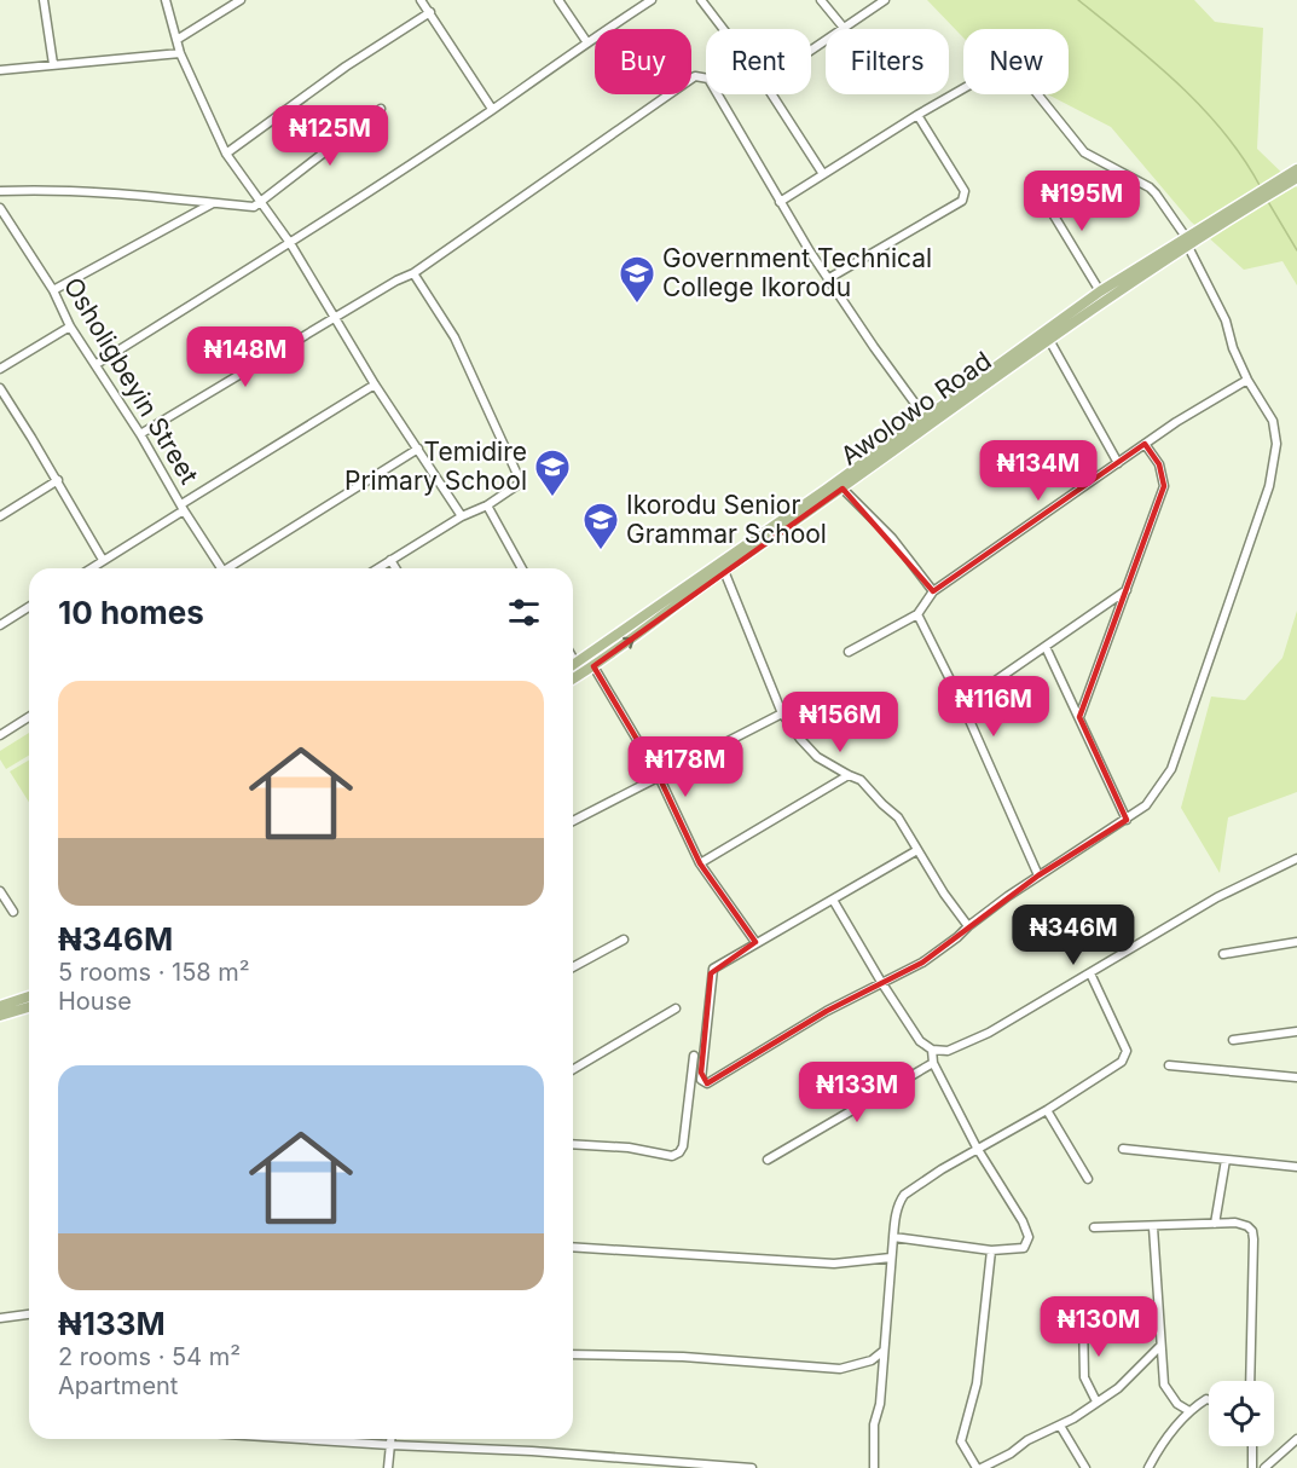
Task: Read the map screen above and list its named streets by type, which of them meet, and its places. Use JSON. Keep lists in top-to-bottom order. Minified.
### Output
{"streets":{"main road":["Awolowo Road"],"street":["Osholigbeyin Street"]},"places":{"school or university":["Government Technical College Ikorodu","Temidire Primary School","Ikorodu Senior Grammar School"]},"page":{"chip":["Buy","Rent","Filters","New"],"price":["₦125M","₦195M","₦148M","₦134M","₦116M","₦156M","₦178M","₦346M","₦133M","₦130M"],"heading":"10 homes","list":[{"name":"₦346M","note":"5 rooms · 158 m² · House"},{"name":"₦133M","note":"2 rooms · 54 m² · Apartment"}]}}
